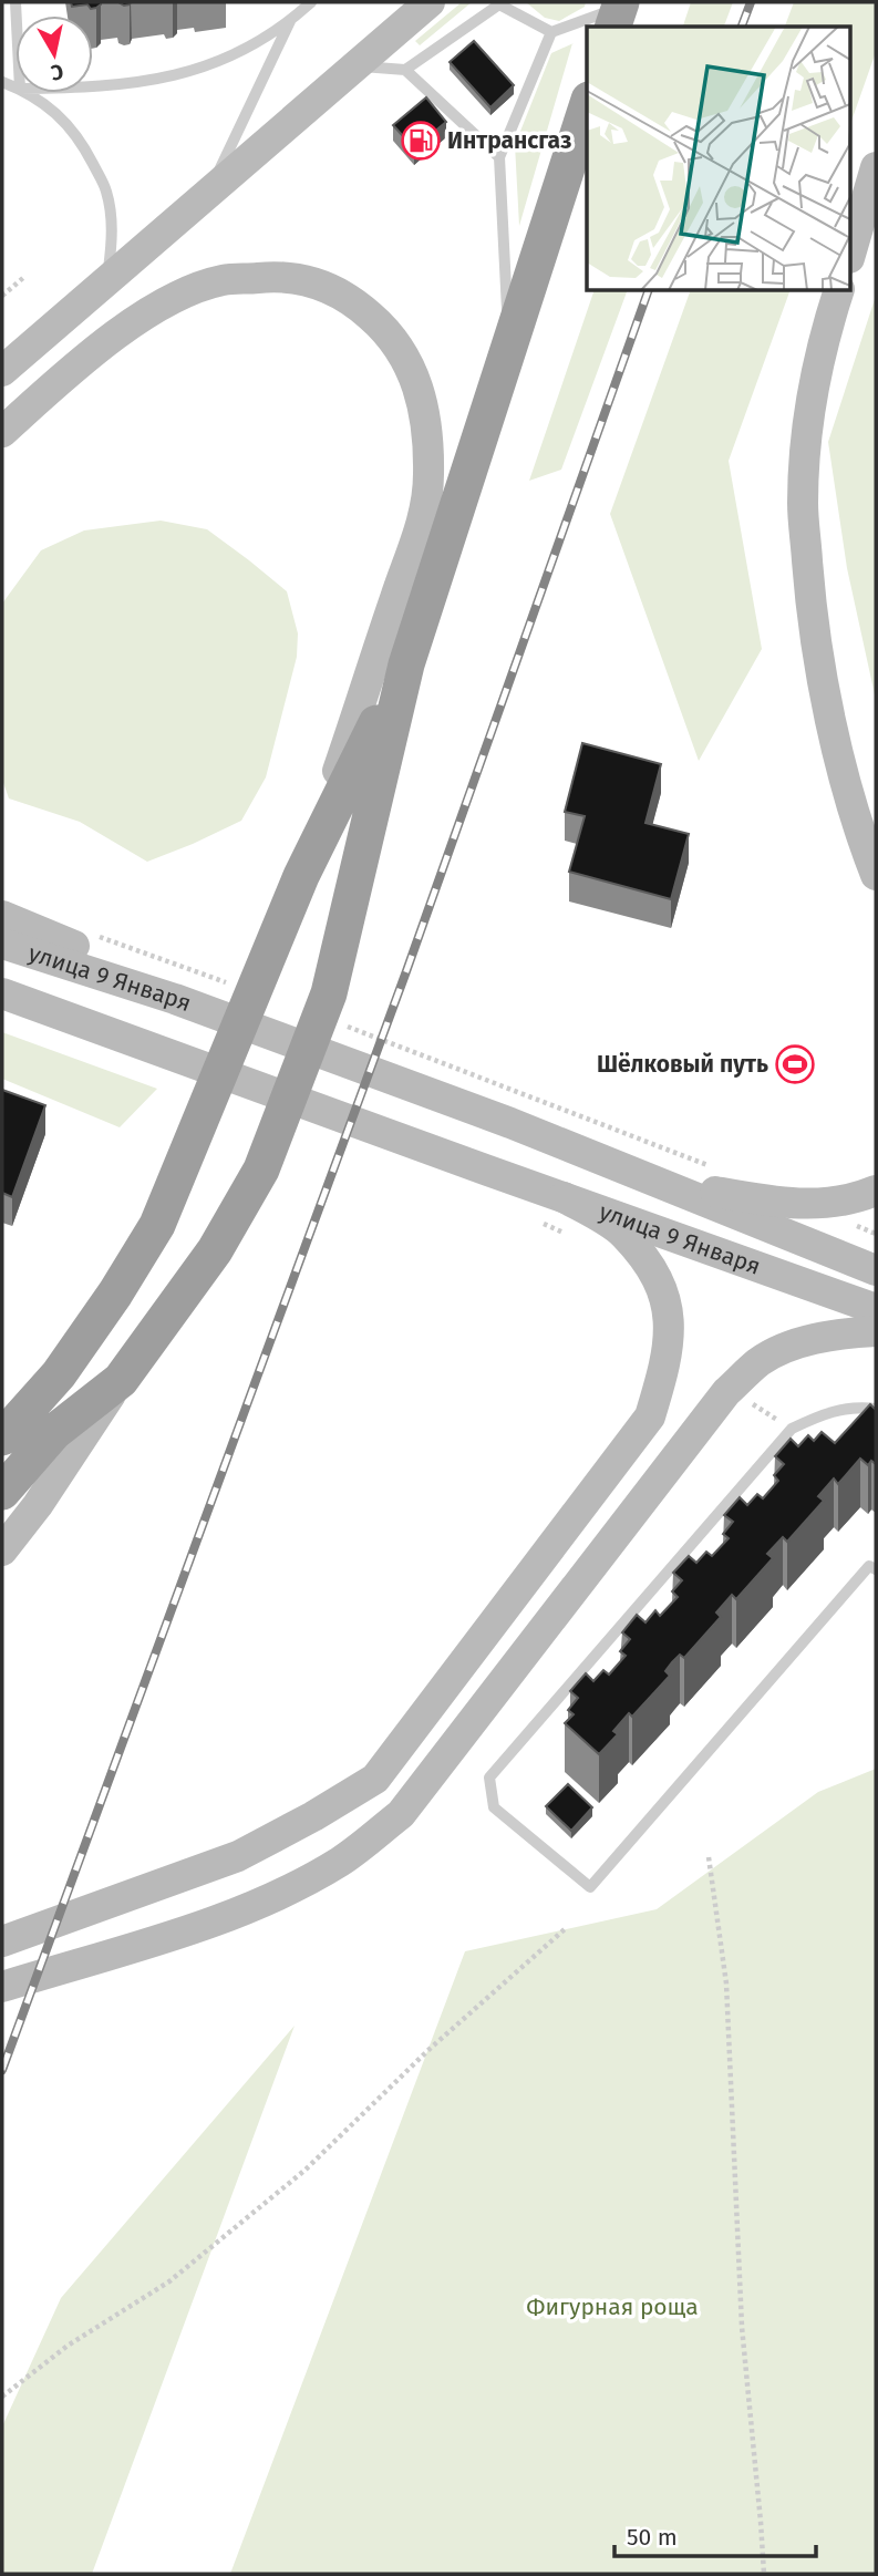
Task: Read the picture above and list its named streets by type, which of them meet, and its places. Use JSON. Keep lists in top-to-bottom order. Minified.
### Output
{"streets":{"main road":["улица 9 Января"]},"parks":["Фигурная роща"],"places":{"fuel station":["Интрансгаз"],"sports":["Шёлковый путь"]},"scale_bar":"50 m","north":"bottom"}
